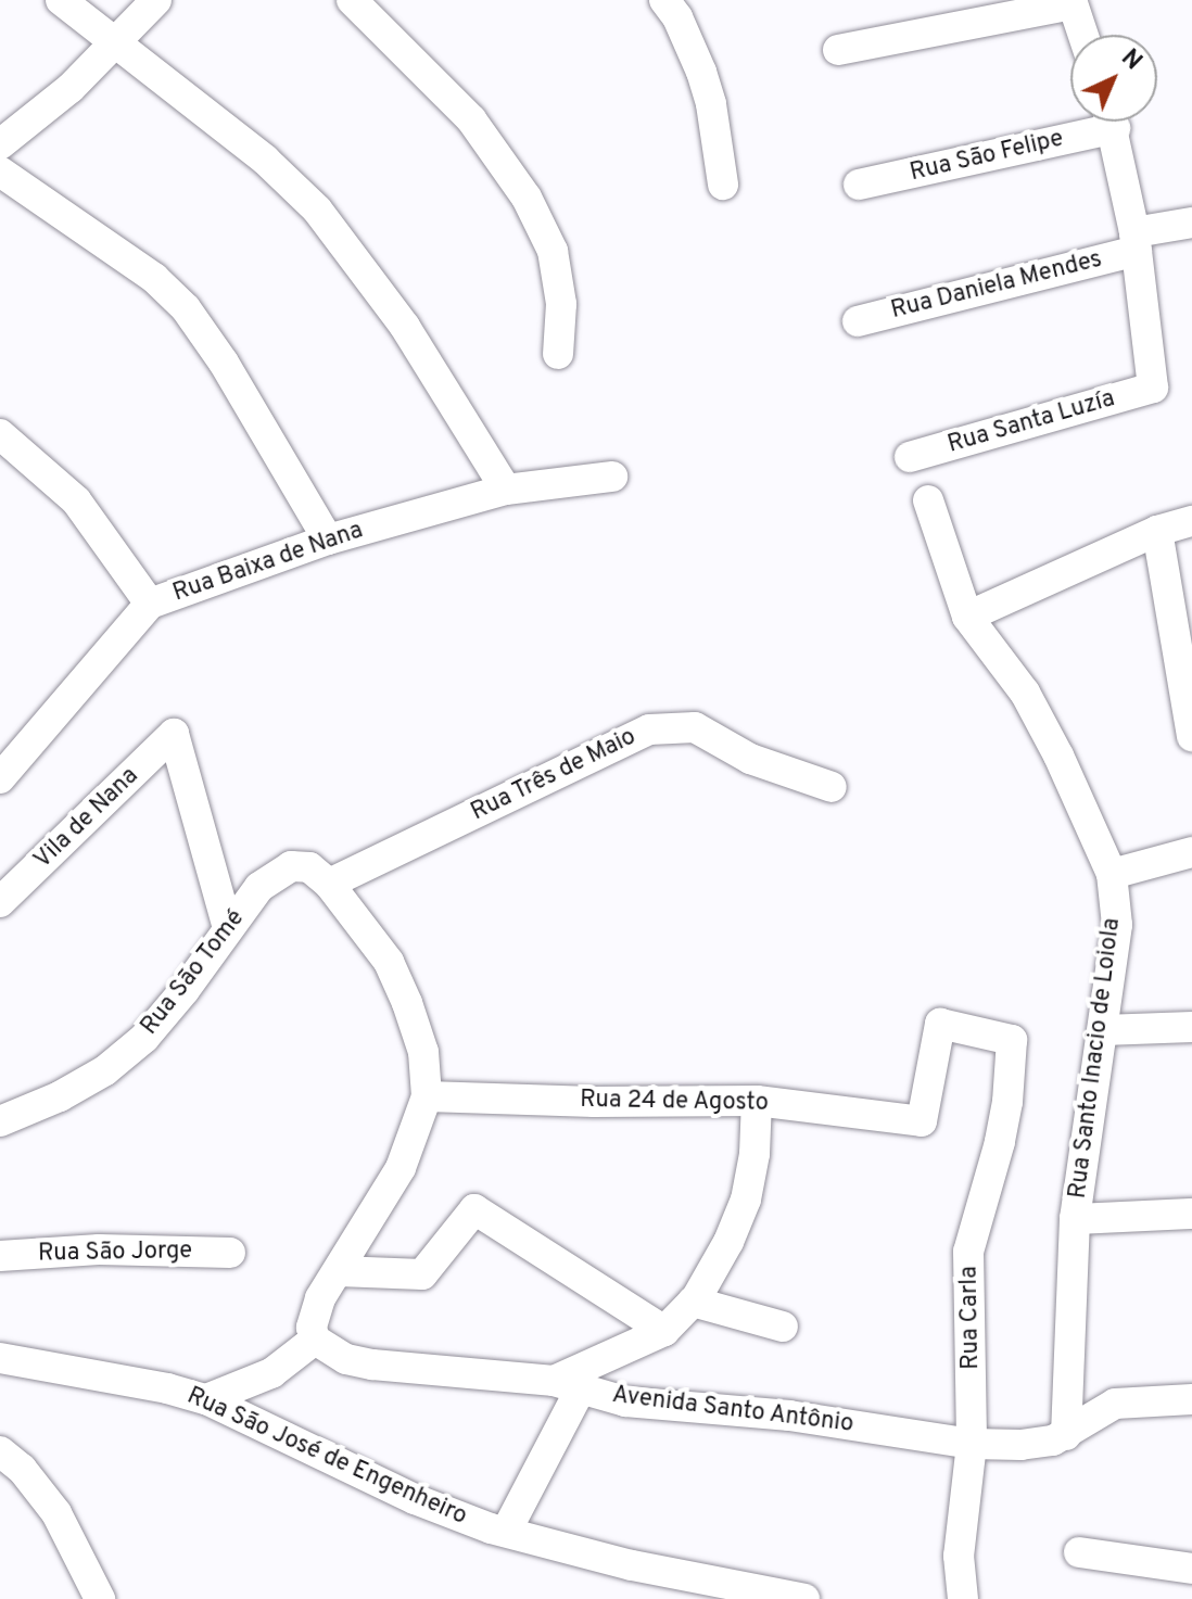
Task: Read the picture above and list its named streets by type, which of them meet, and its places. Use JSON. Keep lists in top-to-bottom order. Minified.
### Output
{"streets":{"street":["Rua São Felipe","Rua Daniela Mendes","Rua Santa Luzía","Rua Baixa de Nana","Rua Três de Maio","Vila de Nana","Rua São Tomé","Rua Santo Inacio de Loiola","Rua 24 de Agosto","Rua São Jorge","Rua Carla","Avenida Santo Antônio","Rua São José de Engenheiro"]},"crossings":[["Rua Daniela Mendes","Rua Santa Luzía"],["Rua Três de Maio","Rua São Tomé"],["Vila de Nana","Rua São Tomé"],["Rua Santo Inacio de Loiola","Avenida Santo Antônio"],["Rua 24 de Agosto","Rua Carla"],["Rua Carla","Avenida Santo Antônio"]],"north":"top right"}
